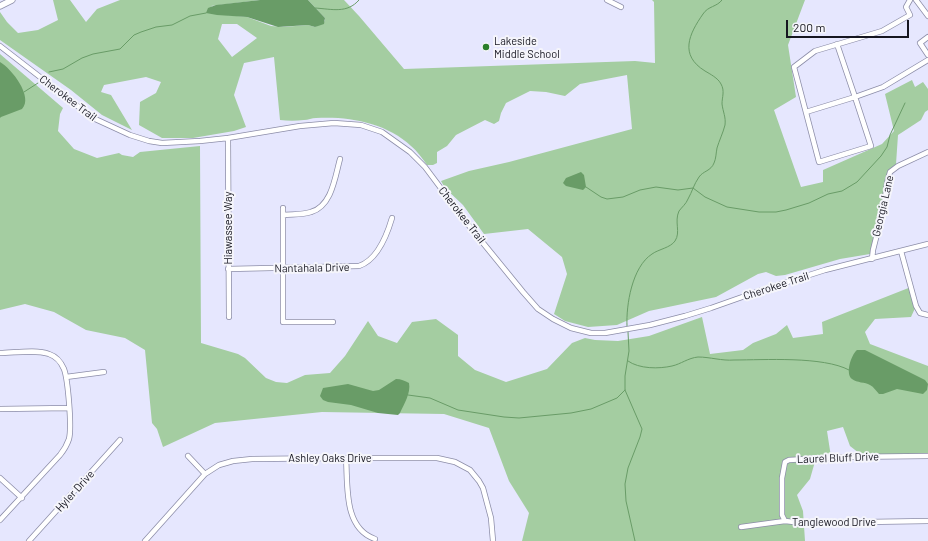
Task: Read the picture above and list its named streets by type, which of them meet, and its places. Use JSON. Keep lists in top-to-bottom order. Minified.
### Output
{"streets":{"street":["Cherokee Trail","Georgia Lane","Hiawassee Way","Nantahala Drive","Ashley Oaks Drive","Laurel Bluff Drive","Hyler Drive","Tanglewood Drive"]},"crossings":[["Cherokee Trail","Georgia Lane"],["Cherokee Trail","Hiawassee Way"],["Hiawassee Way","Nantahala Drive"],["Laurel Bluff Drive","Tanglewood Drive"]],"places":["Lakeside Middle School"],"scale_bar":"200 m"}
